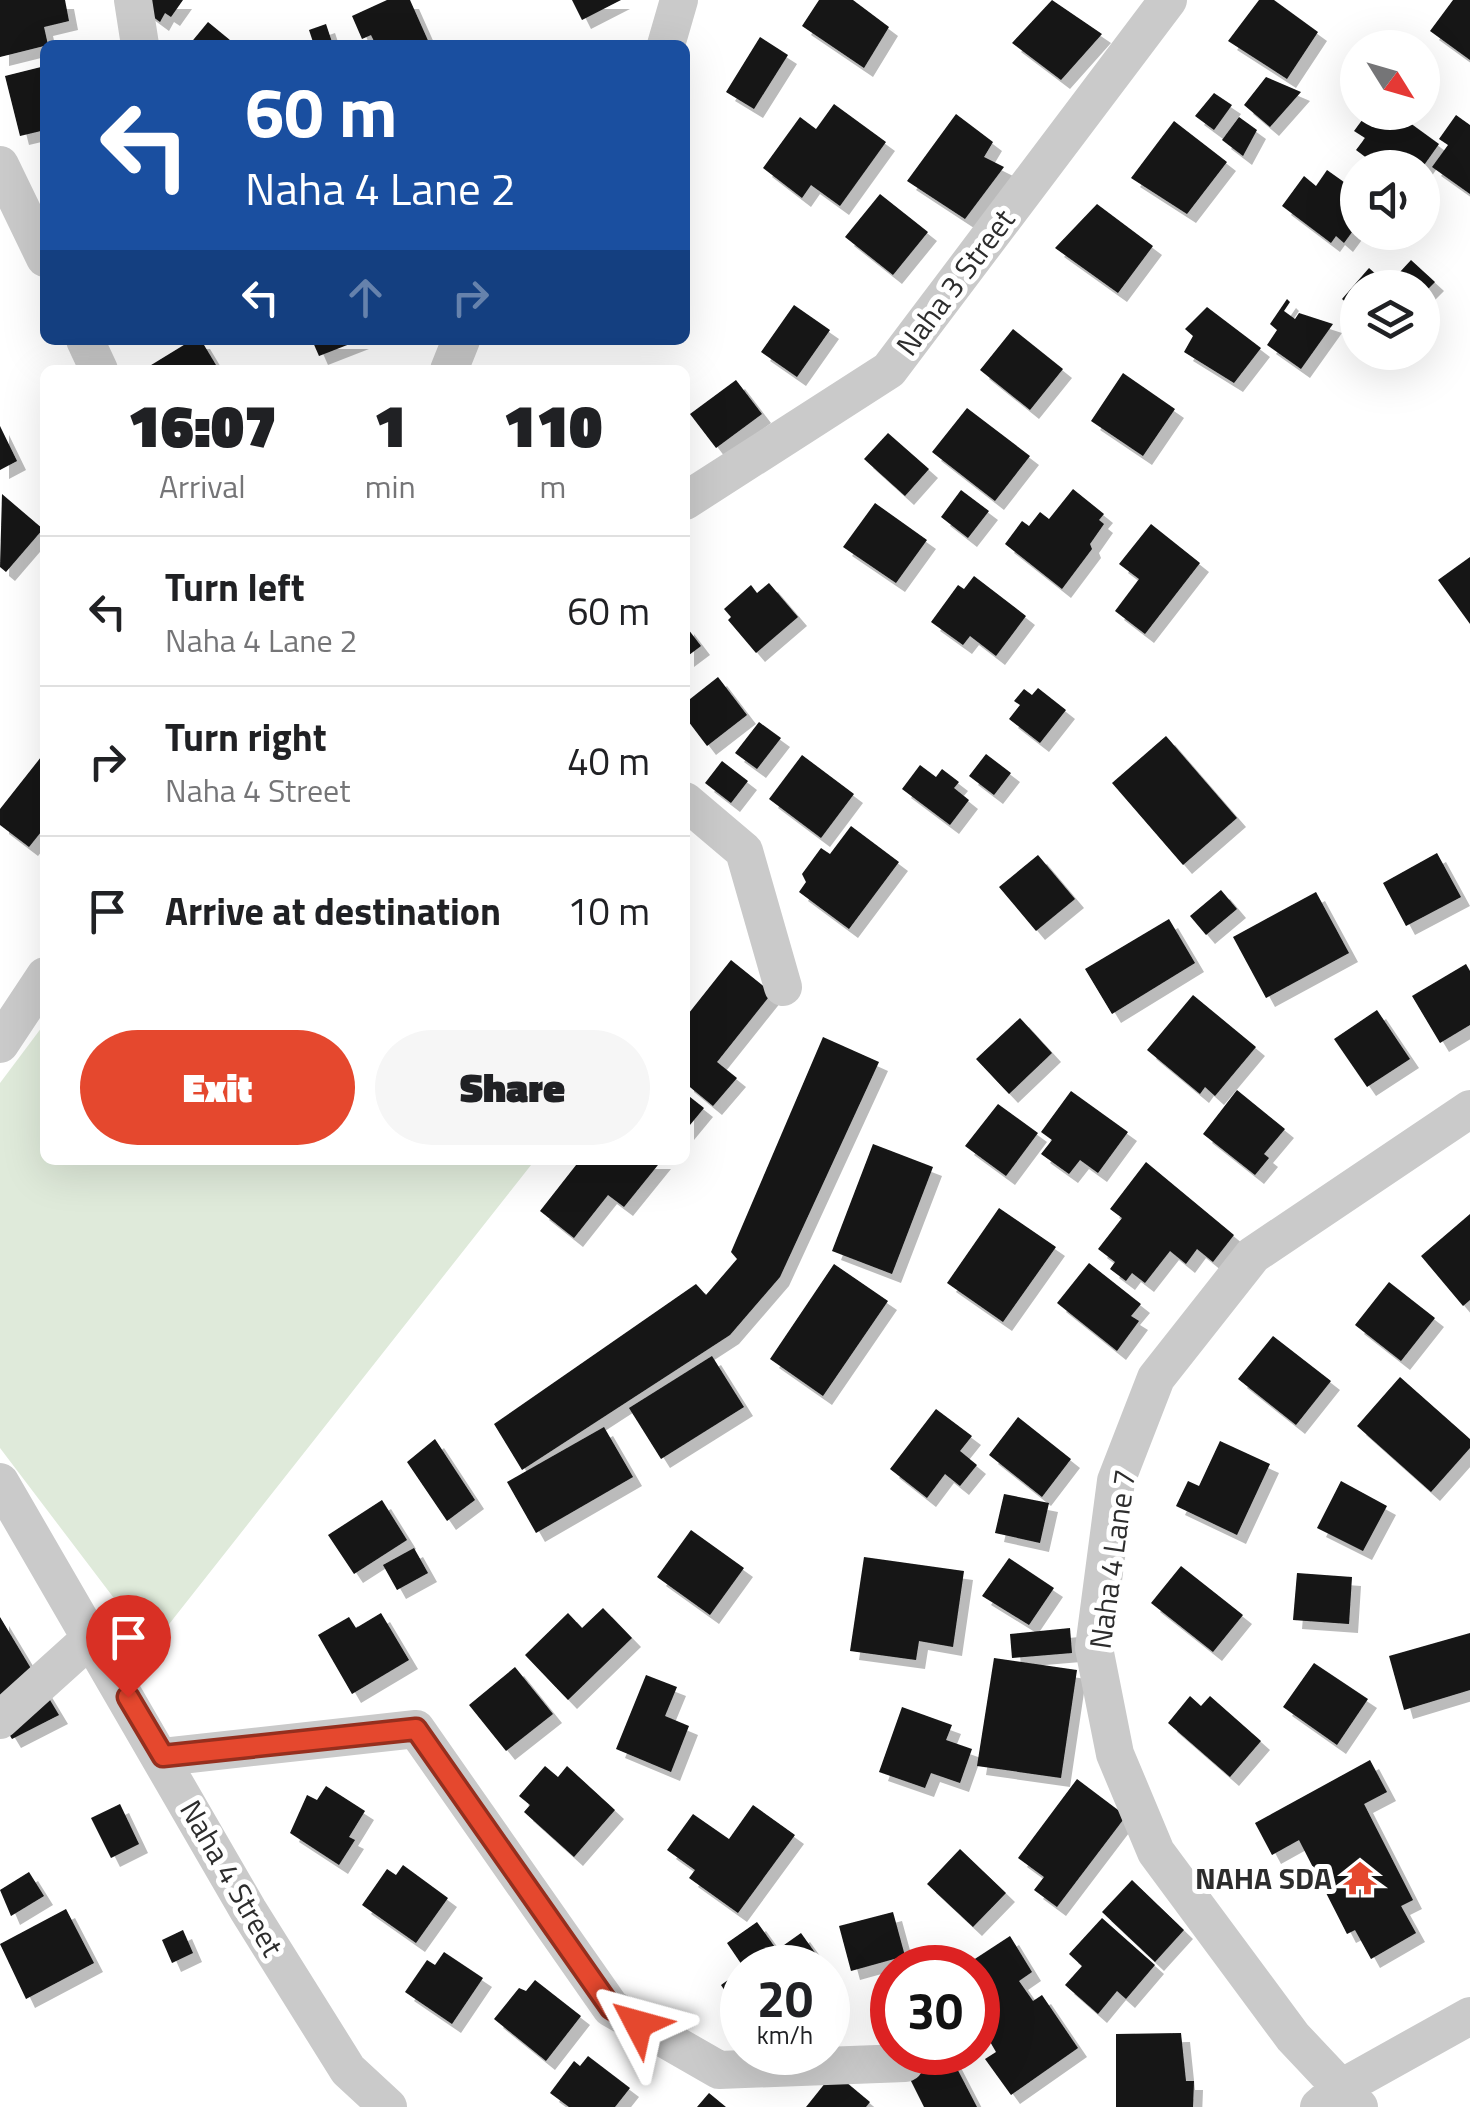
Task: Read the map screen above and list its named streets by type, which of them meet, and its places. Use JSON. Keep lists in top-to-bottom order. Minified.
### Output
{"streets":{"street":["Naha 3 Street","Naha 4 Lane 7","Naha 4 Street"]},"places":{"temple":["NAHA SDA"]},"north":"bottom right","page":{"turn":["60 m","Naha 4 Lane 2"],"eta":["16:07","Arrival","1","min","110","m"],"list":[{"name":"Turn left","note":"Naha 4 Lane 2","value":"60 m"},{"name":"Turn right","note":"Naha 4 Street","value":"40 m"},{"name":"Arrive at destination","value":"10 m"}],"buttons":["Exit","Share"],"speed":"20 km/h","limit":"30"}}
